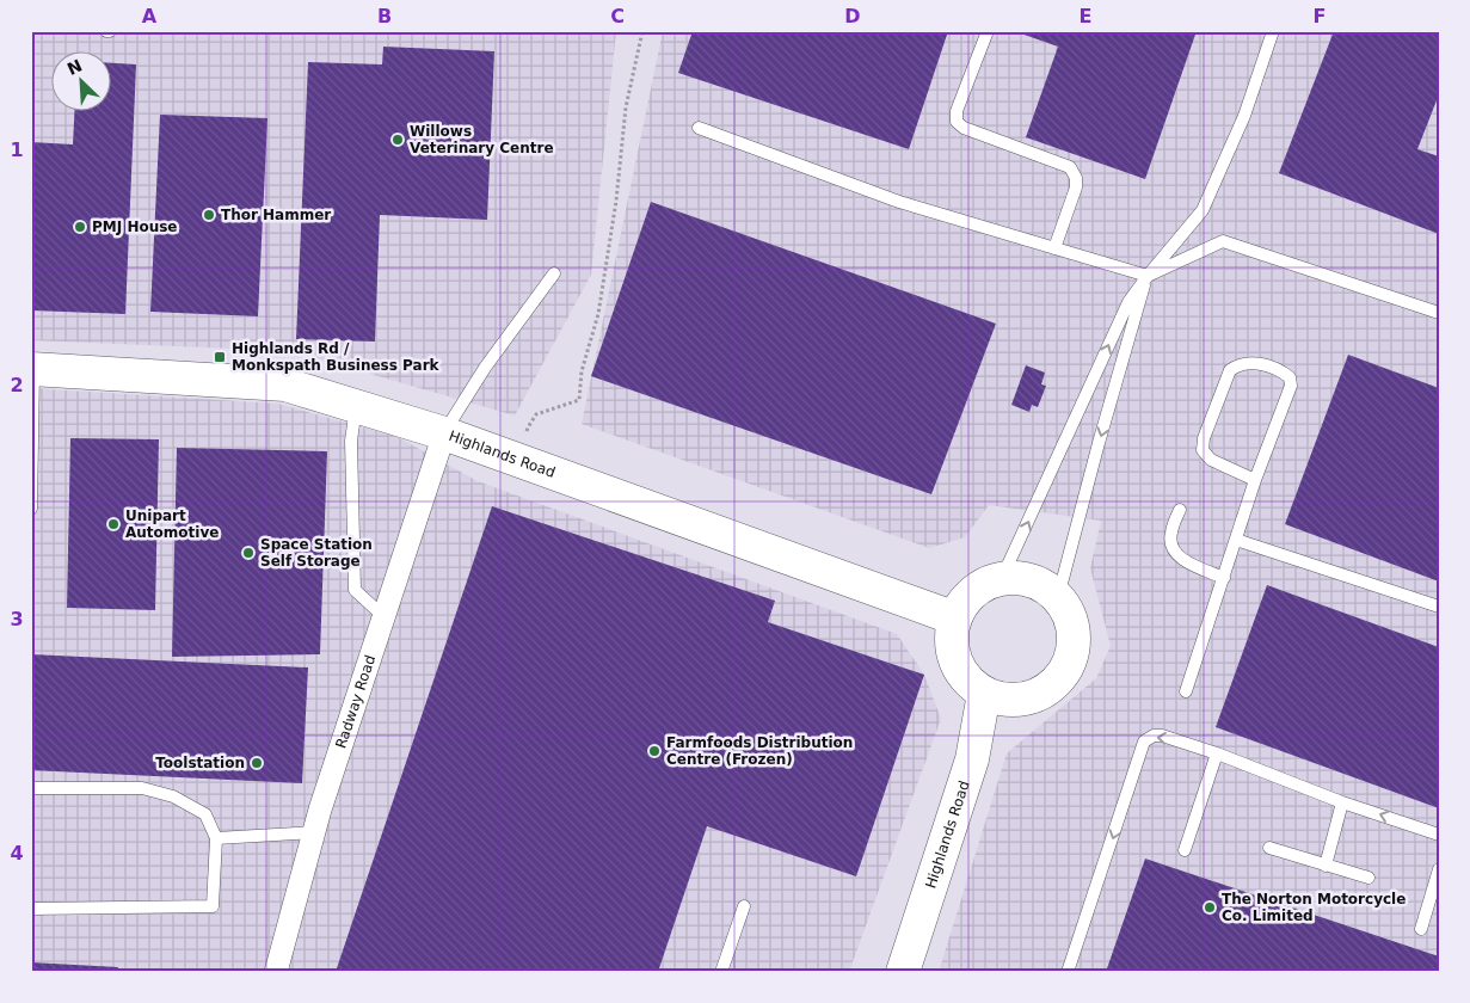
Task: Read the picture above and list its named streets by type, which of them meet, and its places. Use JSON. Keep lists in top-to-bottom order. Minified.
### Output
{"streets":{"street":["Highlands Road","Radway Road"]},"crossings":[["Highlands Road","Radway Road"]],"places":{"other":["Willows Veterinary Centre","Thor Hammer","PMJ House","Unipart Automotive","Space Station Self Storage","Farmfoods Distribution Centre (Frozen)","Toolstation","The Norton Motorcycle Co. Limited"],"transit":["Highlands Rd / Monkspath Business Park"]},"north":"top left","grid":{"columns":["A","B","C","D","E","F"],"rows":["1","2","3","4"]}}
